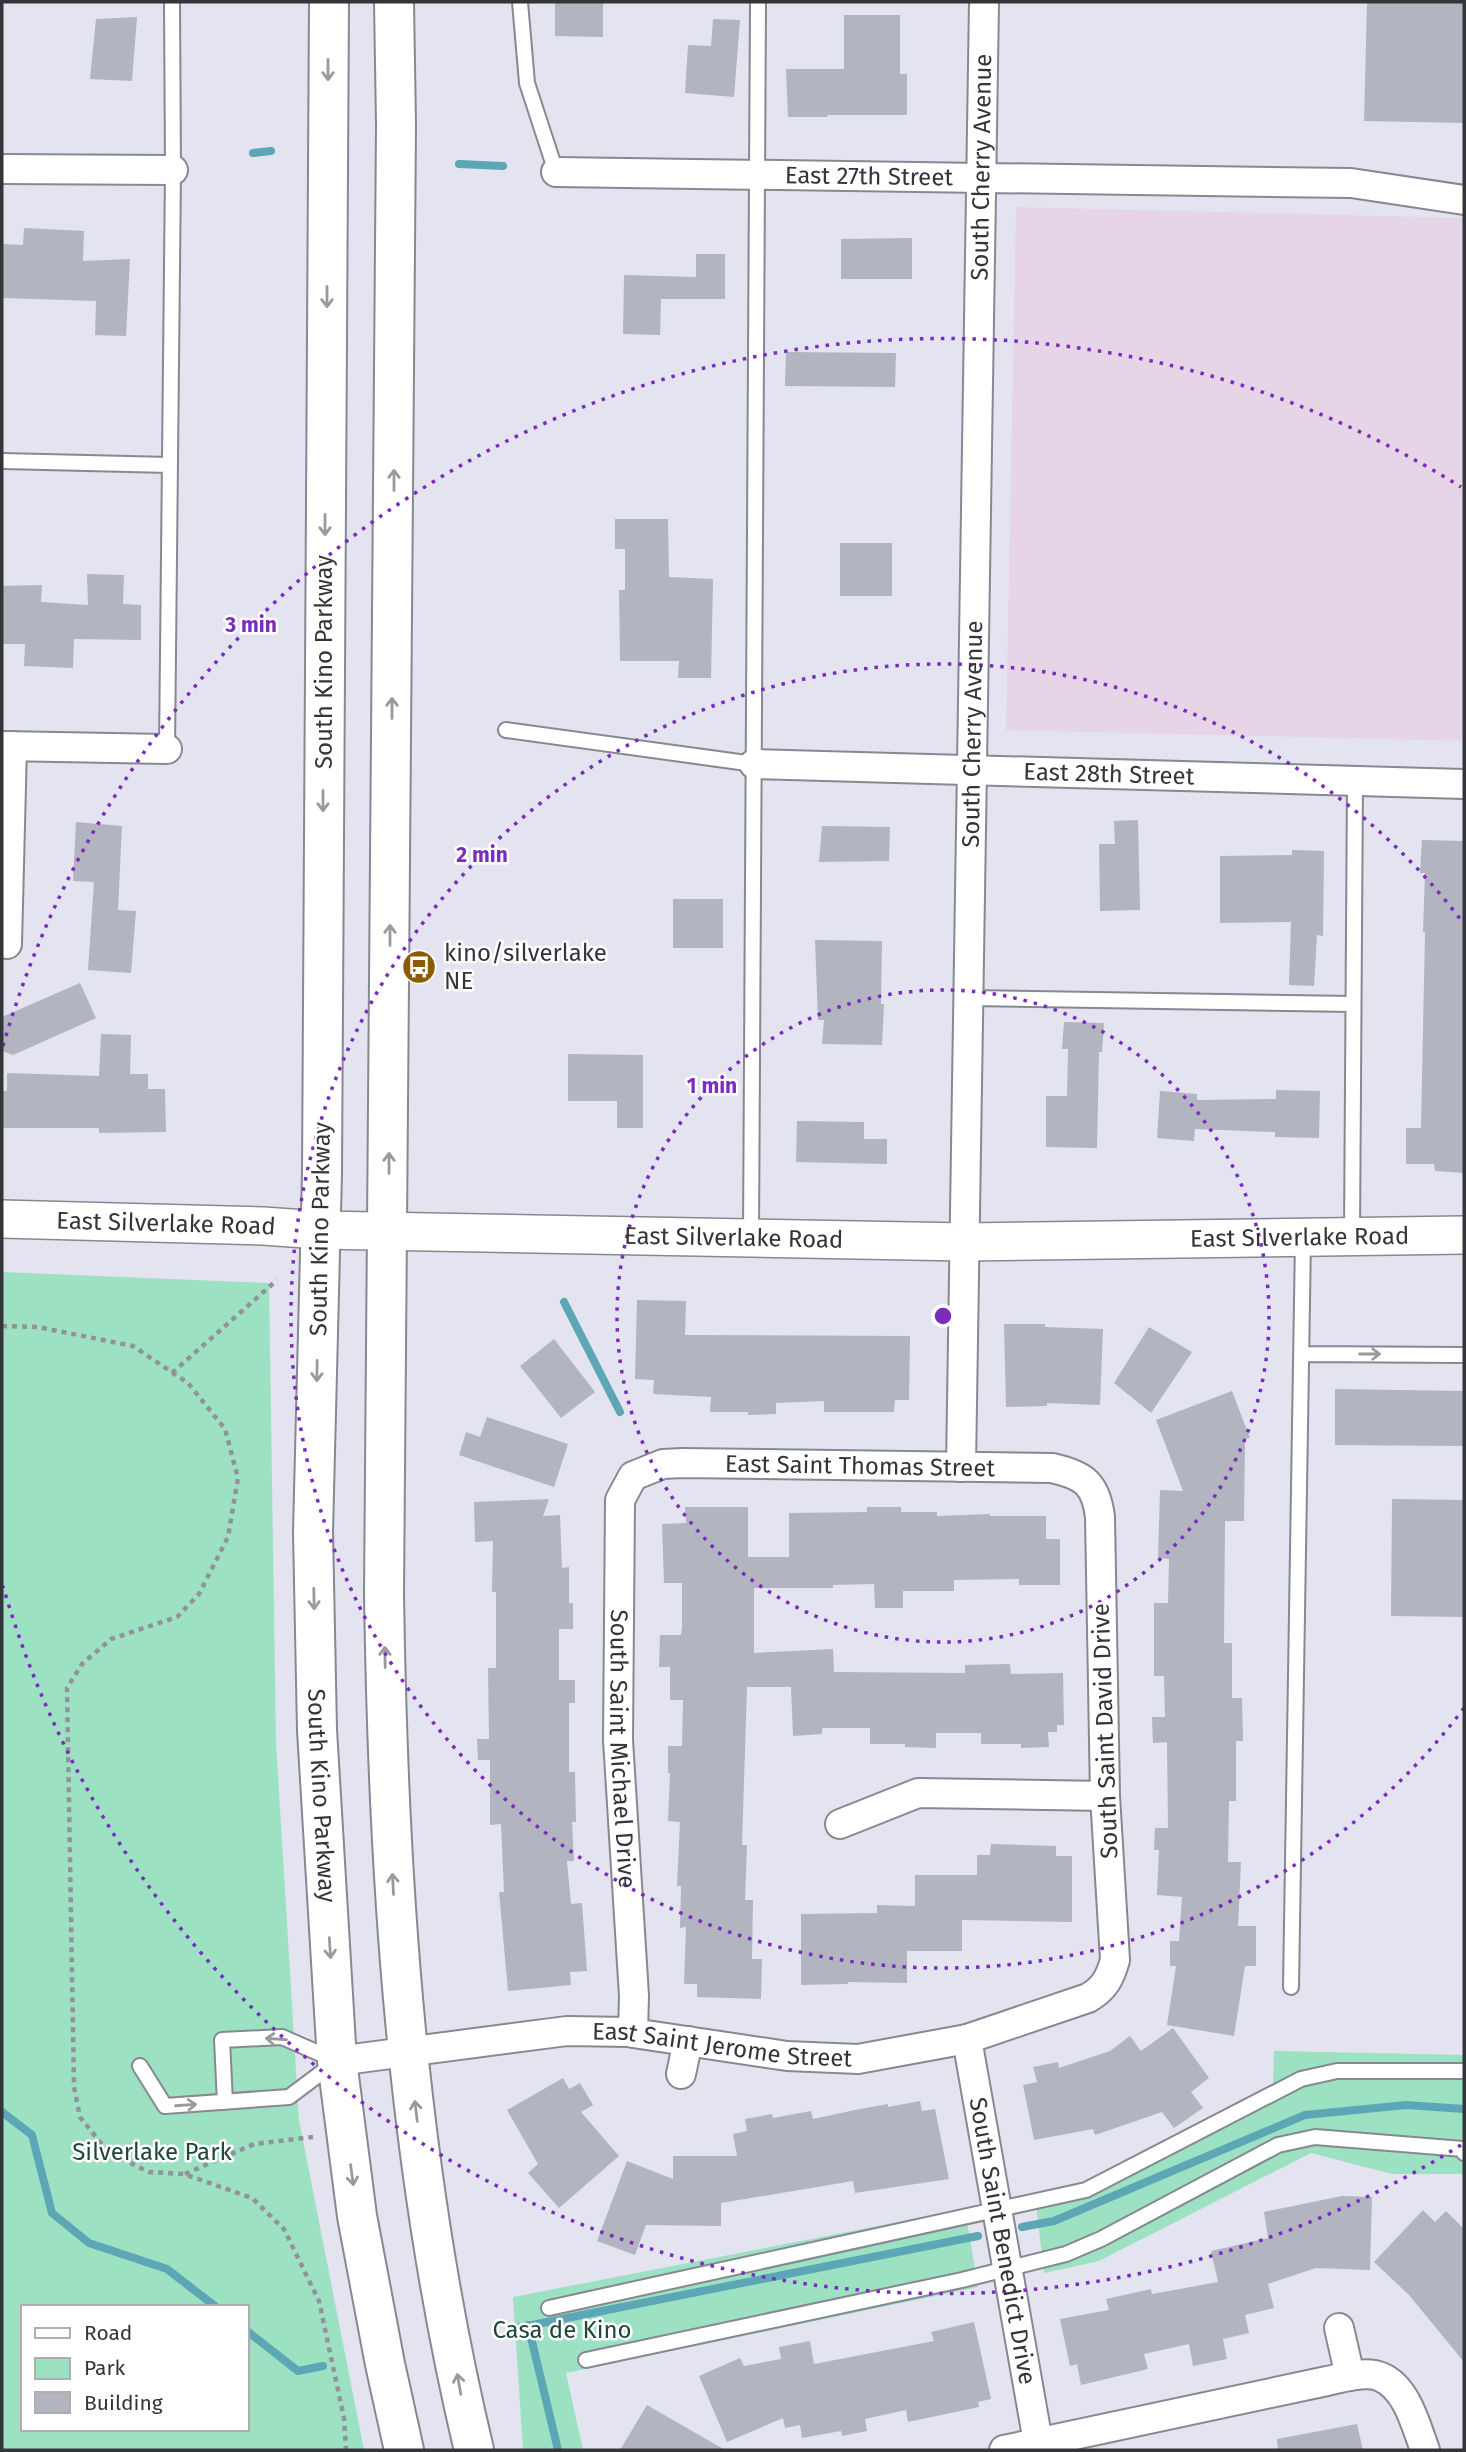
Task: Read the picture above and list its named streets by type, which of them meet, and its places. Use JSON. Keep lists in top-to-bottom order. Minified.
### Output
{"streets":{"main road":["South Kino Parkway"],"street":["South Cherry Avenue","East 27th Street","East 28th Street","East Silverlake Road","East Saint Thomas Street","South Saint David Drive","South Saint Michael Drive","East Saint Jerome Street","South Saint Benedict Drive"]},"crossings":[["South Cherry Avenue","East 27th Street"],["South Cherry Avenue","East 28th Street"],["South Cherry Avenue","East Silverlake Road"],["South Cherry Avenue","East Saint Thomas Street"],["South Kino Parkway","East Silverlake Road"],["South Kino Parkway","East Saint Jerome Street"],["East Saint Thomas Street","South Saint David Drive"],["East Saint Thomas Street","South Saint Michael Drive"],["South Saint David Drive","East Saint Jerome Street"],["South Saint Michael Drive","East Saint Jerome Street"],["East Saint Jerome Street","South Saint Benedict Drive"]],"parks":["Silverlake Park","Casa de Kino"],"places":{"bus stop":["kino/silverlake NE"]},"legend":["Road","Park","Building"],"rings":["3 min","2 min","1 min"]}
